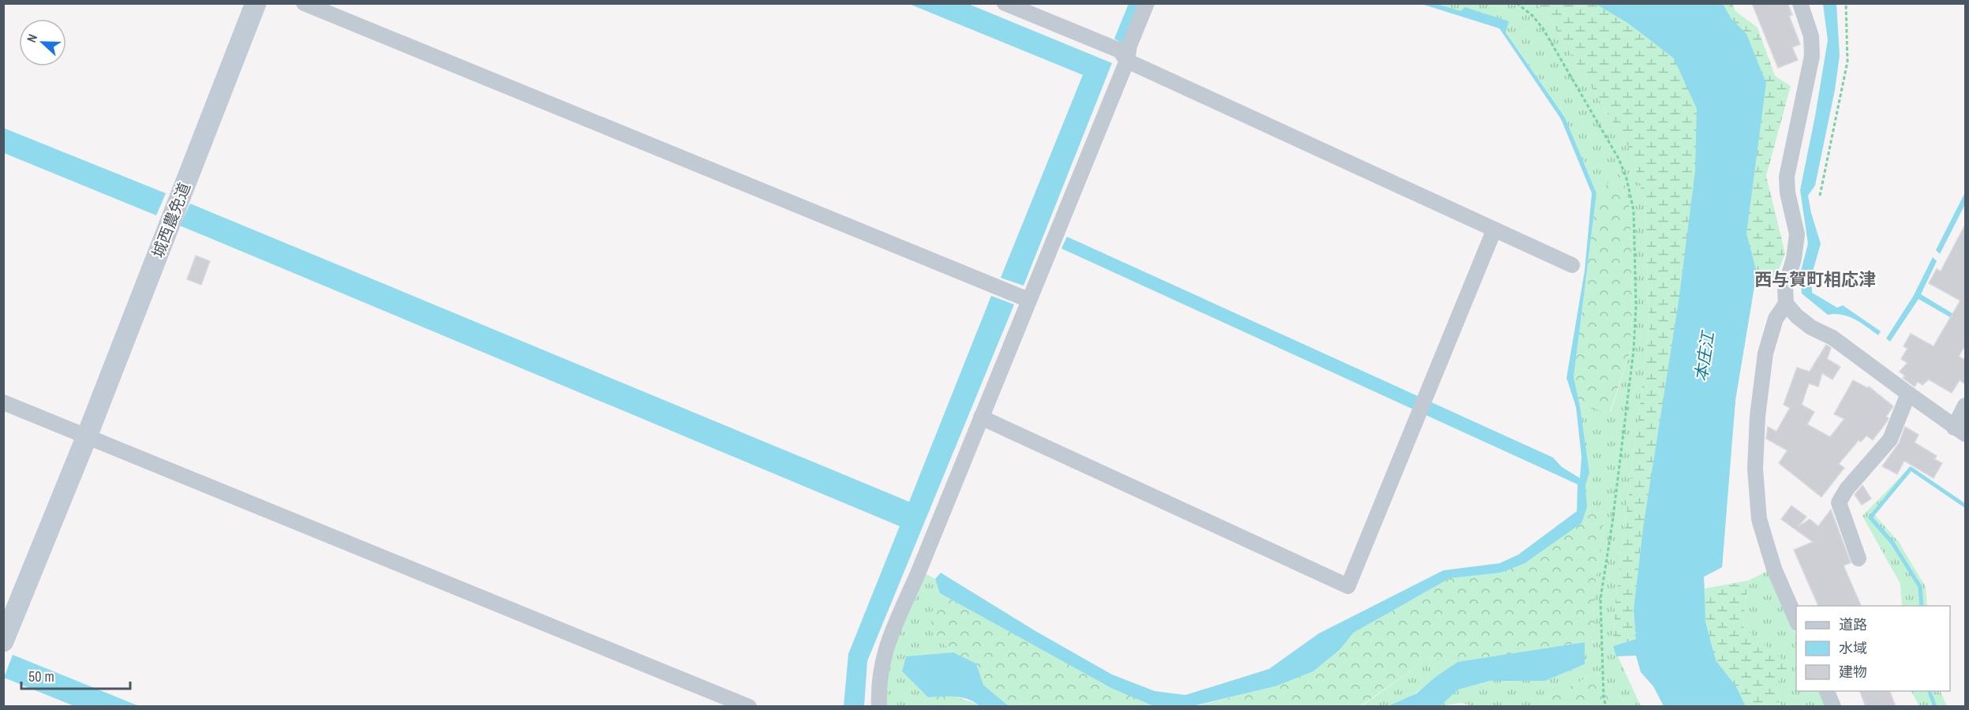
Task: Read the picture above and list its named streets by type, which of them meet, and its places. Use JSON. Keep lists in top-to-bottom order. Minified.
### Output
{"streets":{"street":["城西農免道"]},"districts":["西与賀町相応津"],"water":["本庄江"],"legend":["道路","水域","建物"],"scale_bar":"50 m","north":"left"}
